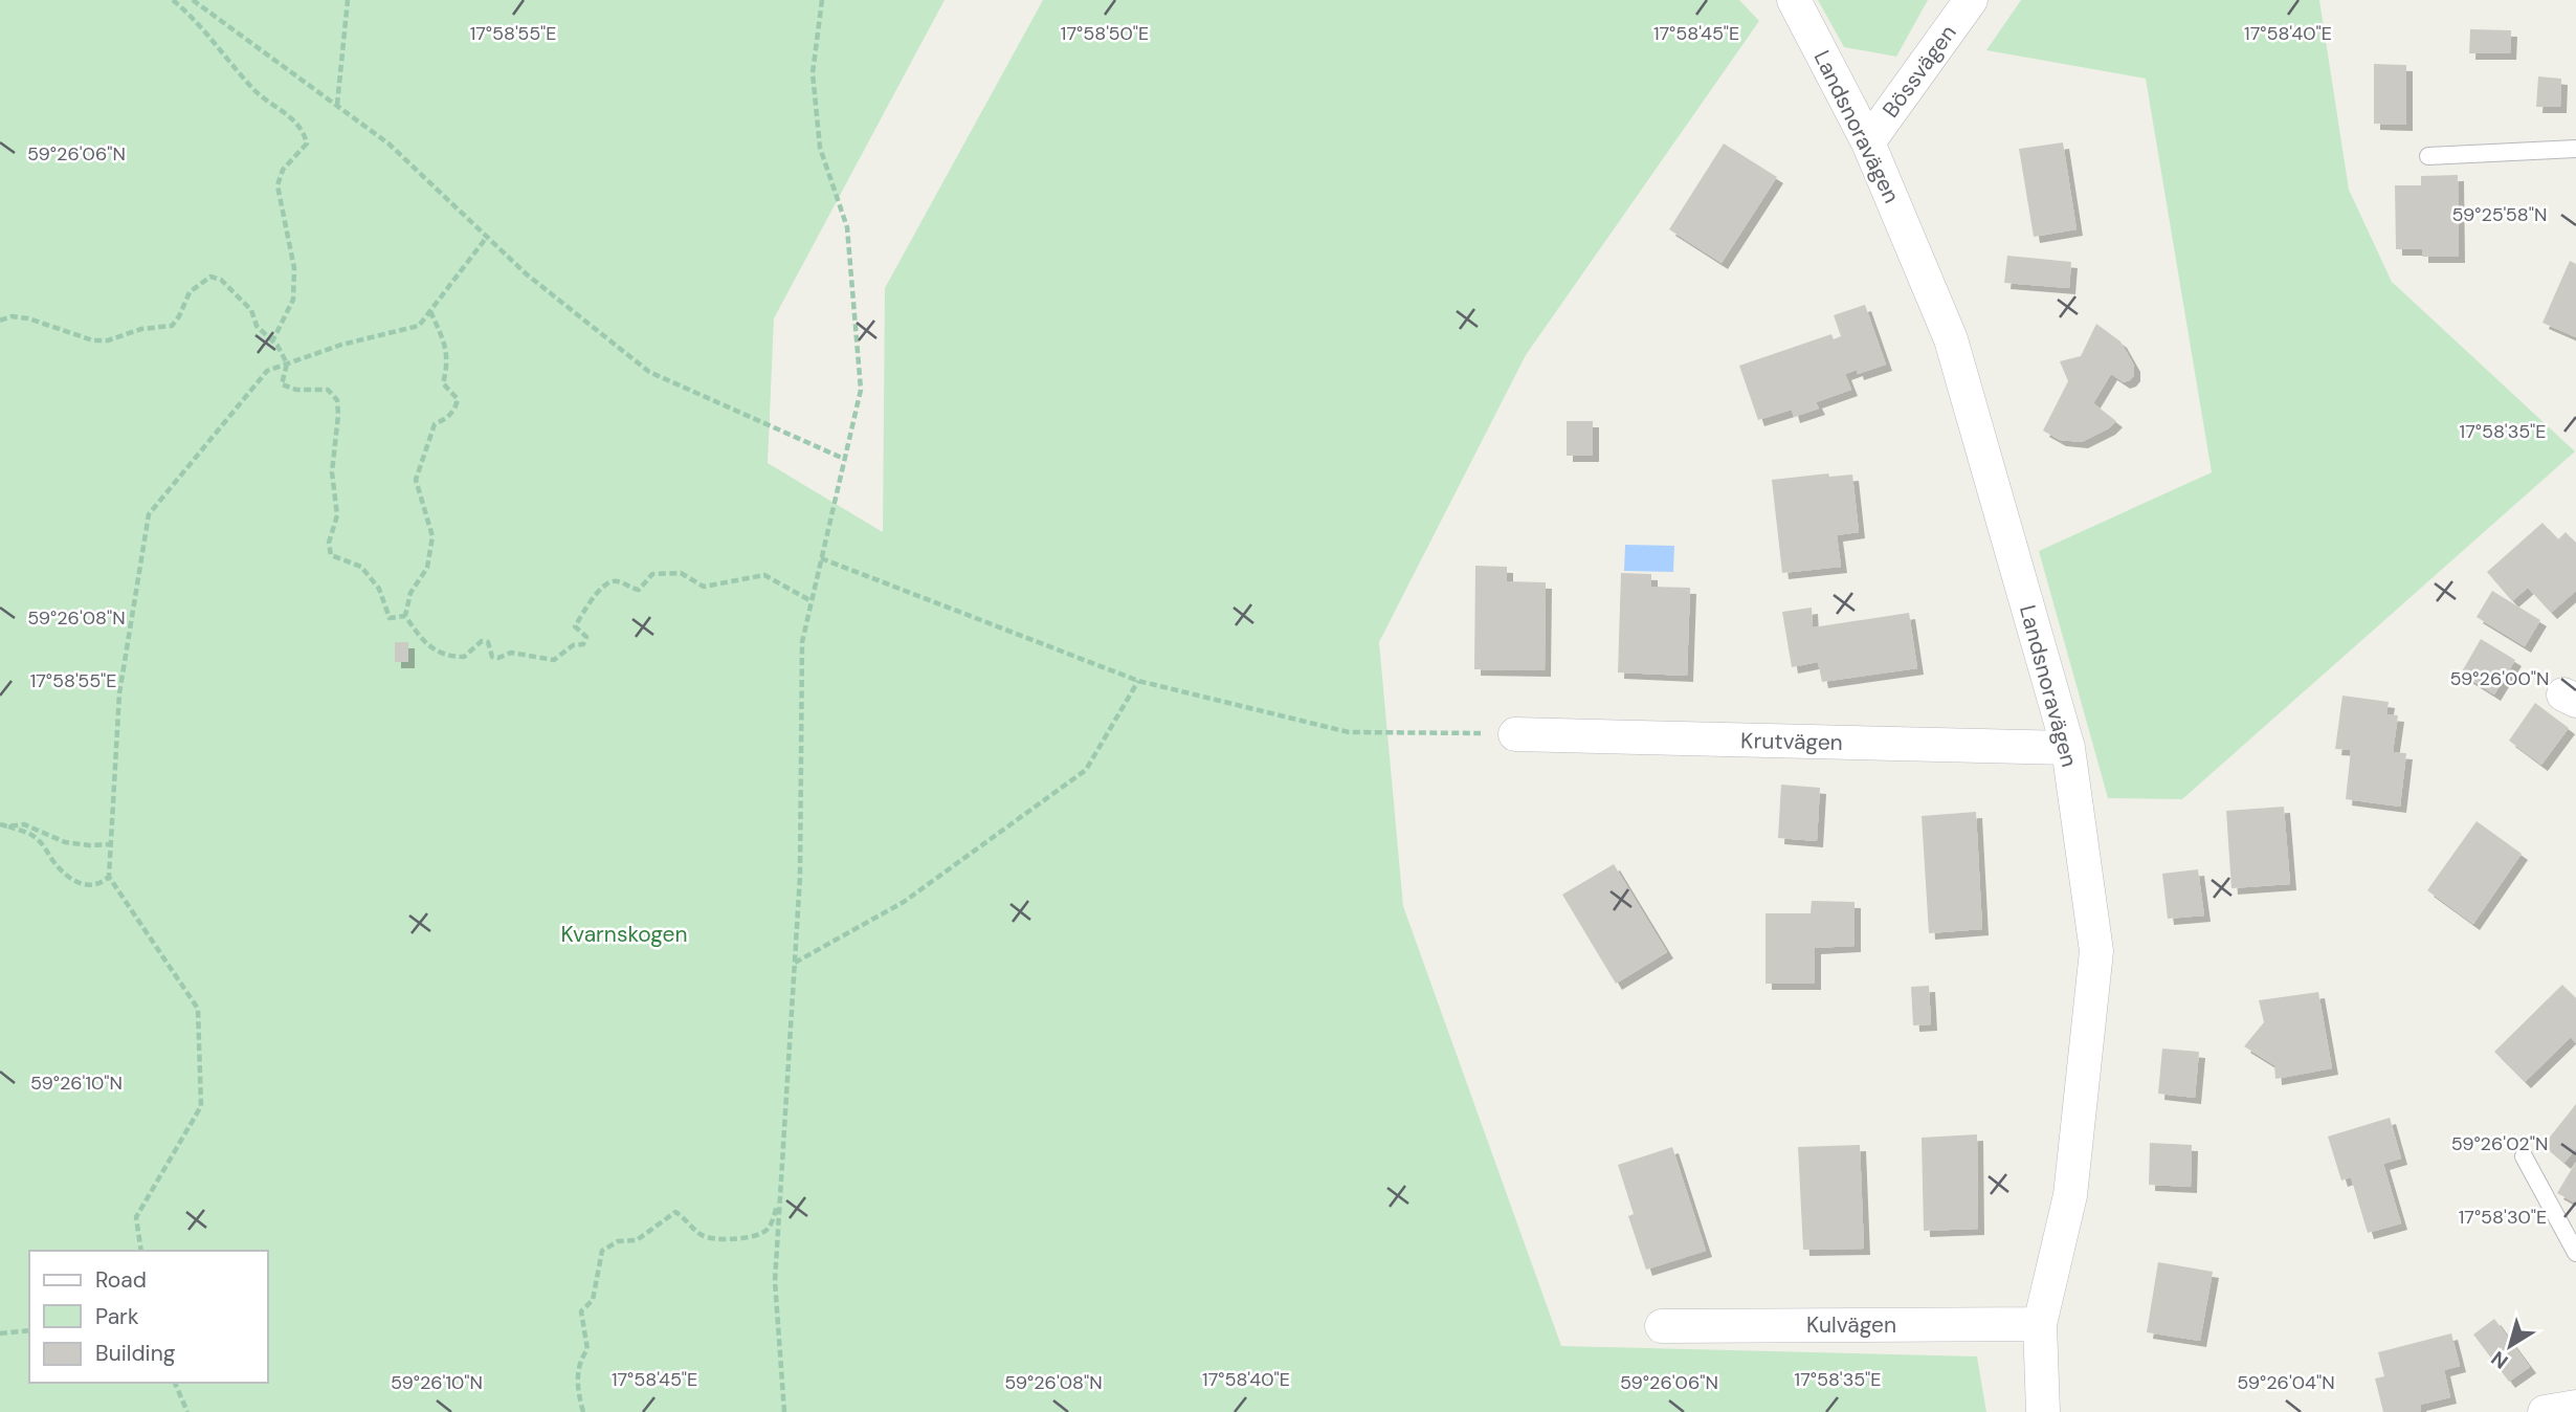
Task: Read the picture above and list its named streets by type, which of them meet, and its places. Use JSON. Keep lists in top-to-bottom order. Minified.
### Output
{"streets":{"street":["Bössvägen","Landsnoravägen","Krutvägen","Kulvägen"]},"crossings":[["Bössvägen","Landsnoravägen"],["Landsnoravägen","Krutvägen"],["Landsnoravägen","Kulvägen"]],"parks":["Kvarnskogen"],"legend":["Road","Park","Building"],"north":"bottom left","coordinates":["17°58'55\"E","17°58'50\"E","17°58'45\"E","17°58'40\"E","59°26'06\"N","59°25'58\"N","17°58'35\"E","59°26'08\"N","59°26'00\"N","59°26'10\"N","59°26'02\"N","17°58'30\"E","59°26'04\"N"]}
